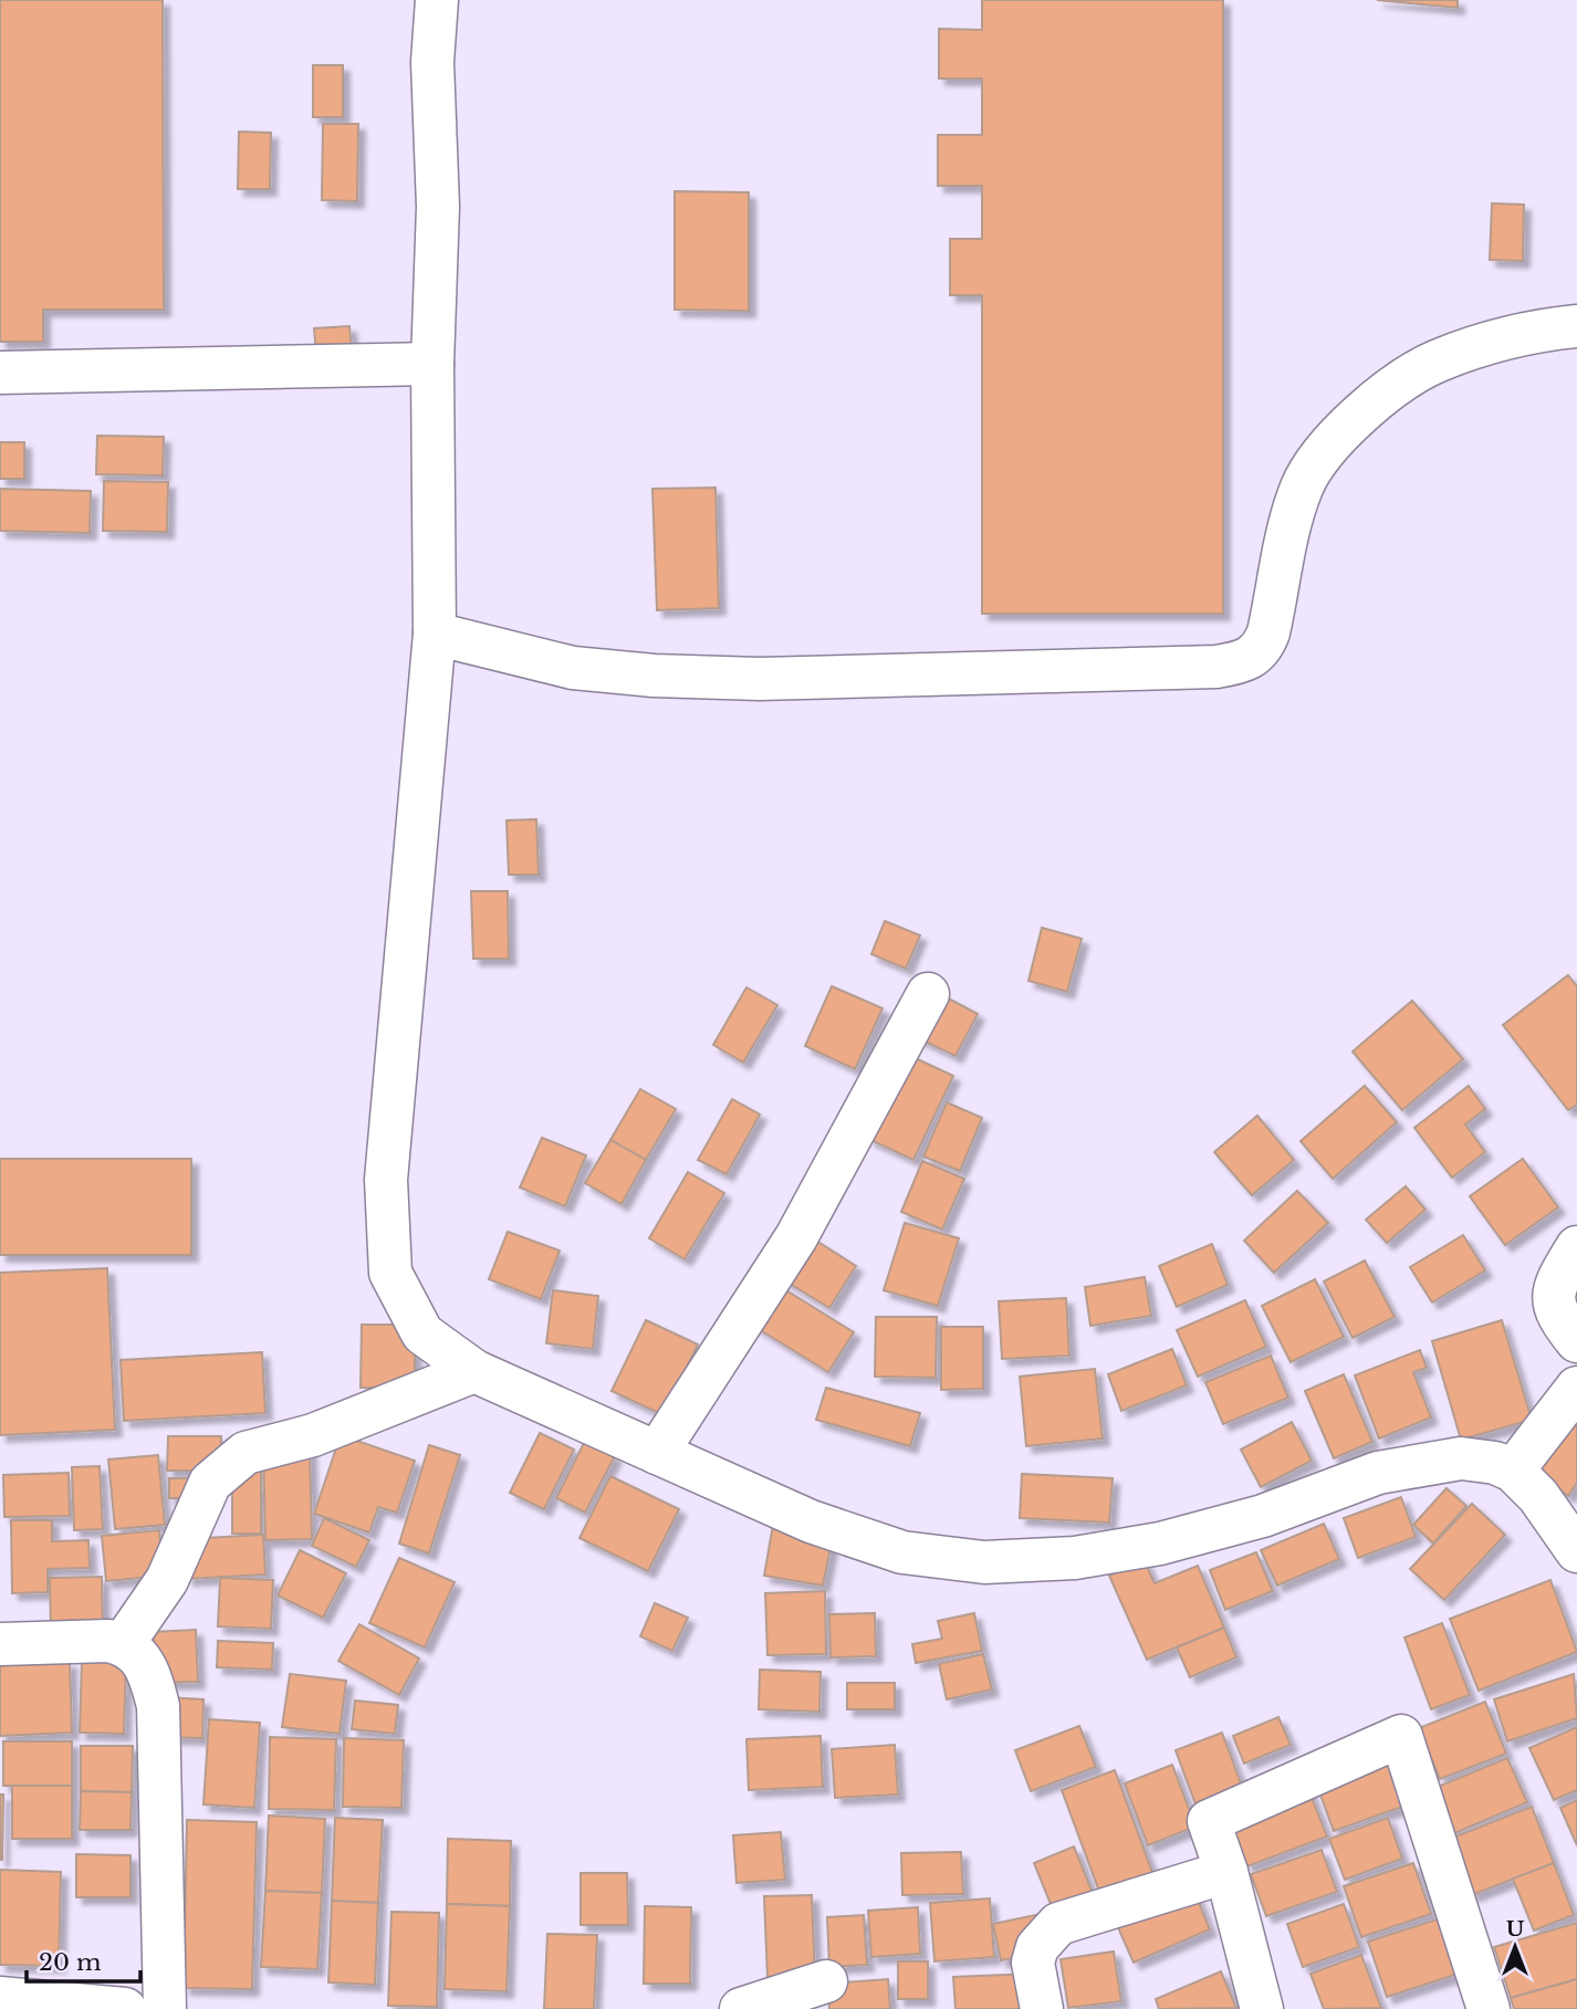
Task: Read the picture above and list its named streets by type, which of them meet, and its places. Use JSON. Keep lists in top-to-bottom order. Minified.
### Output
{"scale_bar":"20 m","north":"top"}
